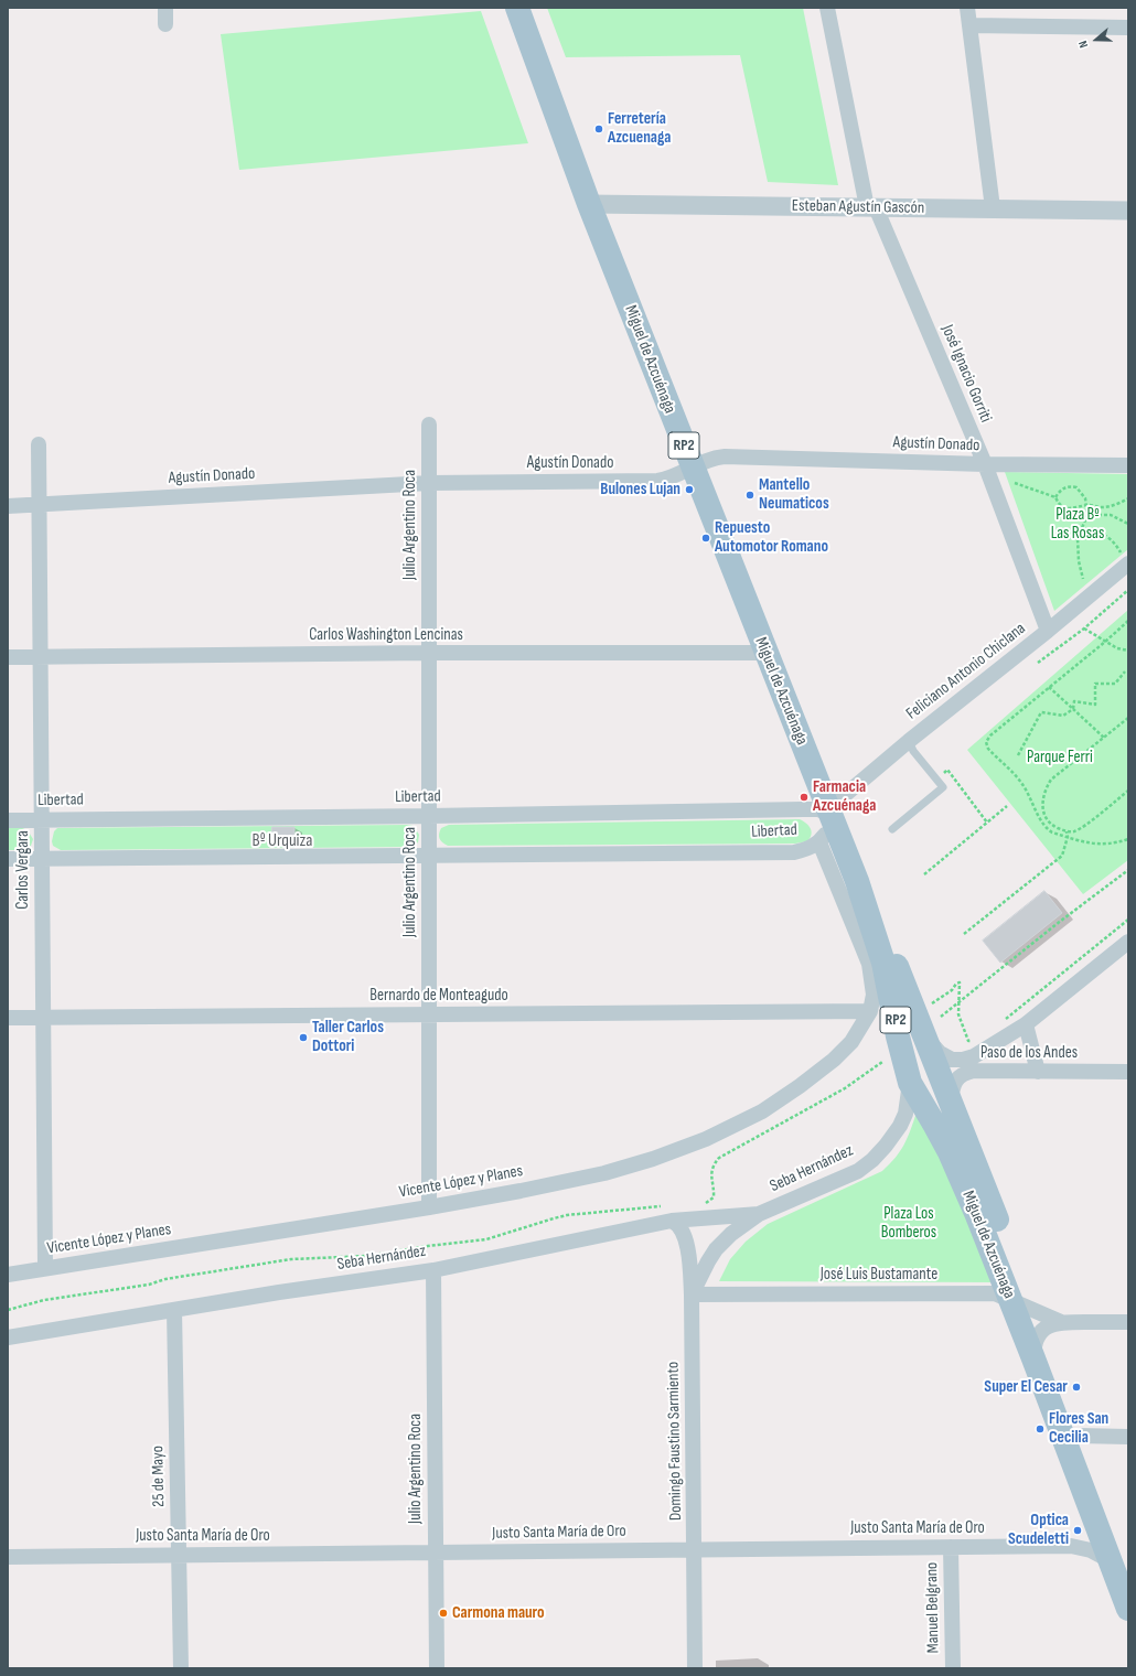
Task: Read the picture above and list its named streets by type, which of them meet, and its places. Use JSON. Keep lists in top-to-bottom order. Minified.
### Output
{"streets":{"main road":["Miguel de Azcuénaga","RP2"],"street":["Esteban Agustín Gascón","José Ignacio Gorriti","Agustín Donado","Julio Argentino Roca","Carlos Washington Lencinas","Feliciano Antonio Chiclana","Libertad","Carlos Vergara","Bernardo de Monteagudo","Paso de los Andes","Seba Hernández","Vicente López y Planes","José Luis Bustamante","Domingo Faustino Sarmiento","25 de Mayo","Justo Santa María de Oro","Manuel Belgrano"]},"crossings":[["Esteban Agustín Gascón","Miguel de Azcuénaga"],["Esteban Agustín Gascón","José Ignacio Gorriti"],["Miguel de Azcuénaga","Agustín Donado"],["Miguel de Azcuénaga","Carlos Washington Lencinas"],["Miguel de Azcuénaga","Feliciano Antonio Chiclana"],["Miguel de Azcuénaga","Libertad"],["Miguel de Azcuénaga","Paso de los Andes"],["Miguel de Azcuénaga","Seba Hernández"],["Miguel de Azcuénaga","José Luis Bustamante"],["Miguel de Azcuénaga","Justo Santa María de Oro"],["José Ignacio Gorriti","Agustín Donado"],["José Ignacio Gorriti","Feliciano Antonio Chiclana"],["Agustín Donado","Julio Argentino Roca"],["Agustín Donado","Carlos Vergara"],["Julio Argentino Roca","Carlos Washington Lencinas"],["Julio Argentino Roca","Libertad"],["Julio Argentino Roca","Bernardo de Monteagudo"],["Julio Argentino Roca","Seba Hernández"],["Julio Argentino Roca","Vicente López y Planes"],["Julio Argentino Roca","Justo Santa María de Oro"],["Carlos Washington Lencinas","Carlos Vergara"],["Feliciano Antonio Chiclana","Libertad"],["Libertad","Carlos Vergara"],["Carlos Vergara","Bernardo de Monteagudo"],["Carlos Vergara","Vicente López y Planes"],["Bernardo de Monteagudo","Vicente López y Planes"],["Seba Hernández","José Luis Bustamante"],["Seba Hernández","Domingo Faustino Sarmiento"],["Seba Hernández","25 de Mayo"],["José Luis Bustamante","Domingo Faustino Sarmiento"],["Domingo Faustino Sarmiento","Justo Santa María de Oro"],["25 de Mayo","Justo Santa María de Oro"],["Justo Santa María de Oro","Manuel Belgrano"]],"districts":["Bº Urquiza"],"parks":["Plaza Bº Las Rosas","Parque Ferri","Plaza Los Bomberos"],"places":["Ferretería Azcuenaga","Bulones Lujan","Mantello Neumaticos","Repuesto Automotor Romano","Farmacia Azcuénaga","Taller Carlos Dottori","Super El Cesar","Flores San Cecilia","Optica Scudeletti","Carmona mauro"],"north":"left"}
